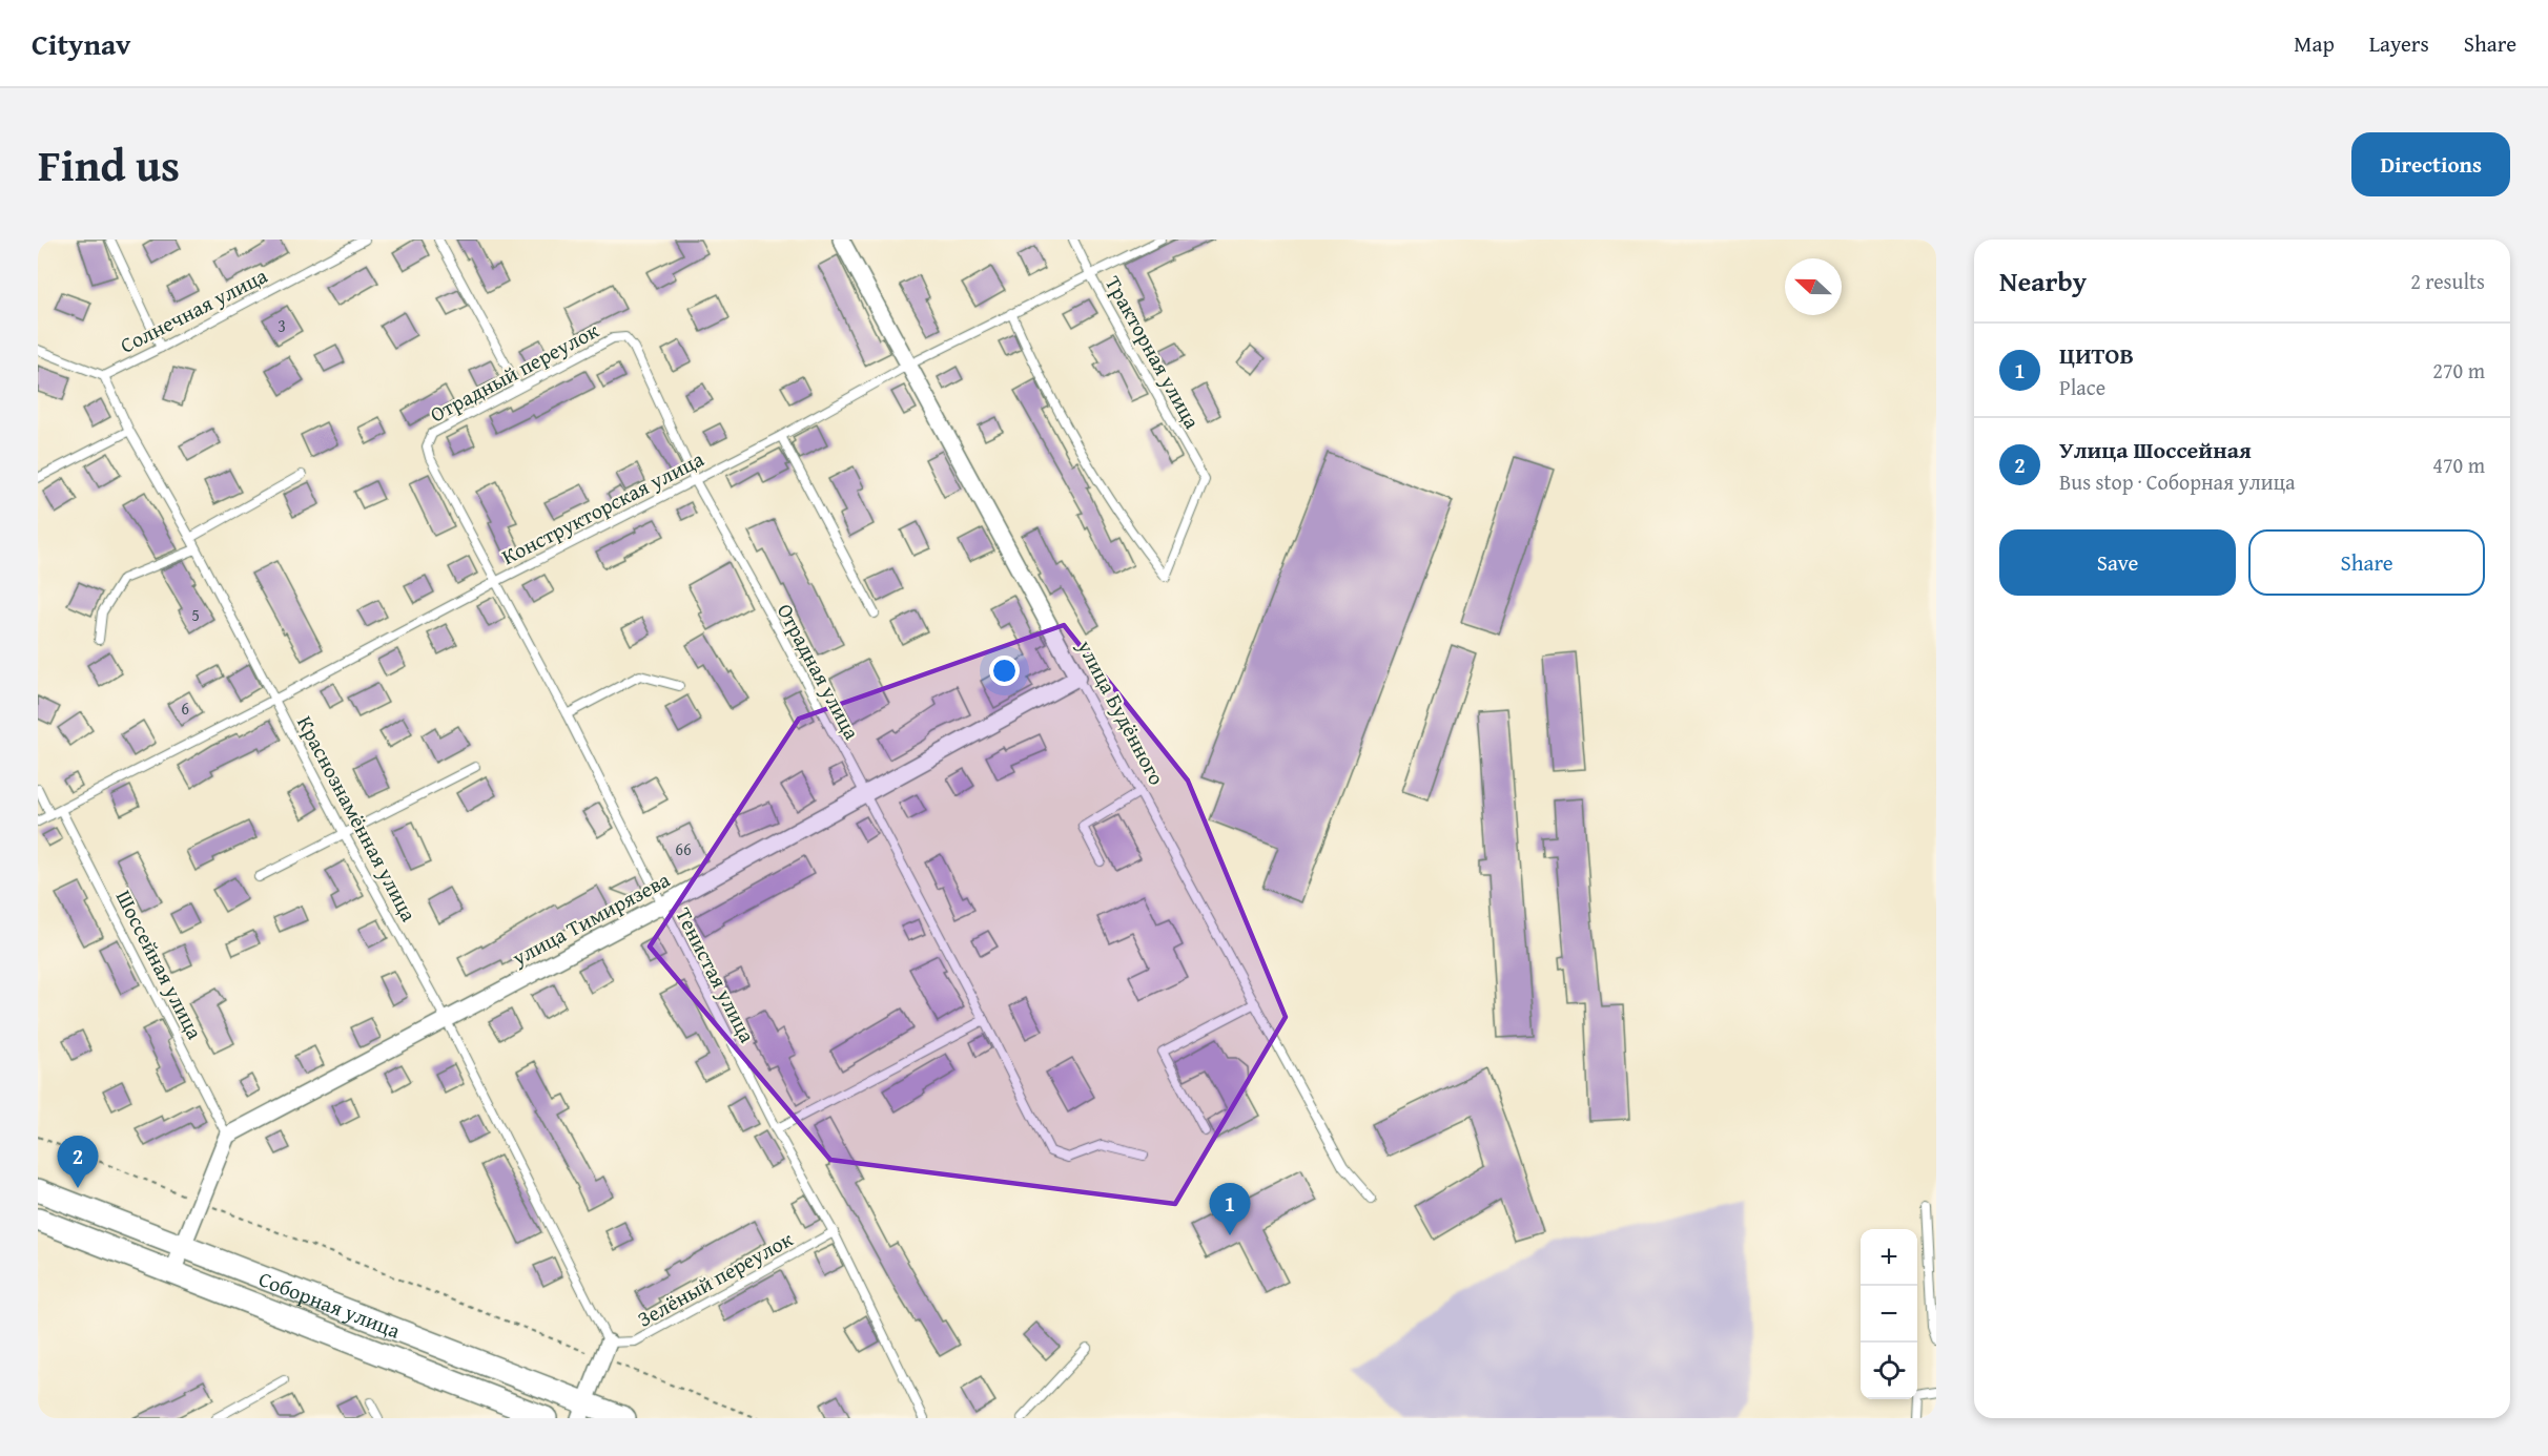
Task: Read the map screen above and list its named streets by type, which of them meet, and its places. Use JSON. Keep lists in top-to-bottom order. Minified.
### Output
{"streets":{"street":["улица Будённого","улица Тимирязева","Соборная улица"],"lane":["Солнечная улица","Тракторная улица","Отрадный переулок","Конструкторская улица","Отрадная улица","Краснознамённая улица","Шоссейная улица","Тенистая улица","Зелёный переулок"]},"crossings":[["Солнечная улица","Краснознамённая улица"],["Тракторная улица","Конструкторская улица"],["Отрадный переулок","Отрадная улица"],["Отрадный переулок","Тенистая улица"],["Конструкторская улица","Отрадная улица"],["Конструкторская улица","улица Будённого"],["Конструкторская улица","Краснознамённая улица"],["Конструкторская улица","Шоссейная улица"],["Конструкторская улица","Тенистая улица"],["Отрадная улица","улица Тимирязева"],["улица Будённого","улица Тимирязева"],["Краснознамённая улица","улица Тимирязева"],["Краснознамённая улица","Зелёный переулок"],["улица Тимирязева","Шоссейная улица"],["улица Тимирязева","Тенистая улица"],["Тенистая улица","Зелёный переулок"]],"house_numbers":["3","5","6","66"],"north":"left","page":{"header":"Citynav","nav":["Map","Layers","Share"],"title":"Find us","buttons":["Directions",["Save","Share"]],"heading":["Nearby","2 results"],"list":[{"mark":"1","name":"ЦИТОВ","note":"Place","value":"270 m"},{"mark":"2","name":"Улица Шоссейная","note":"Bus stop · Соборная улица","value":"470 m"}],"pins":["2","1"],"map_buttons":["+","−"]}}
